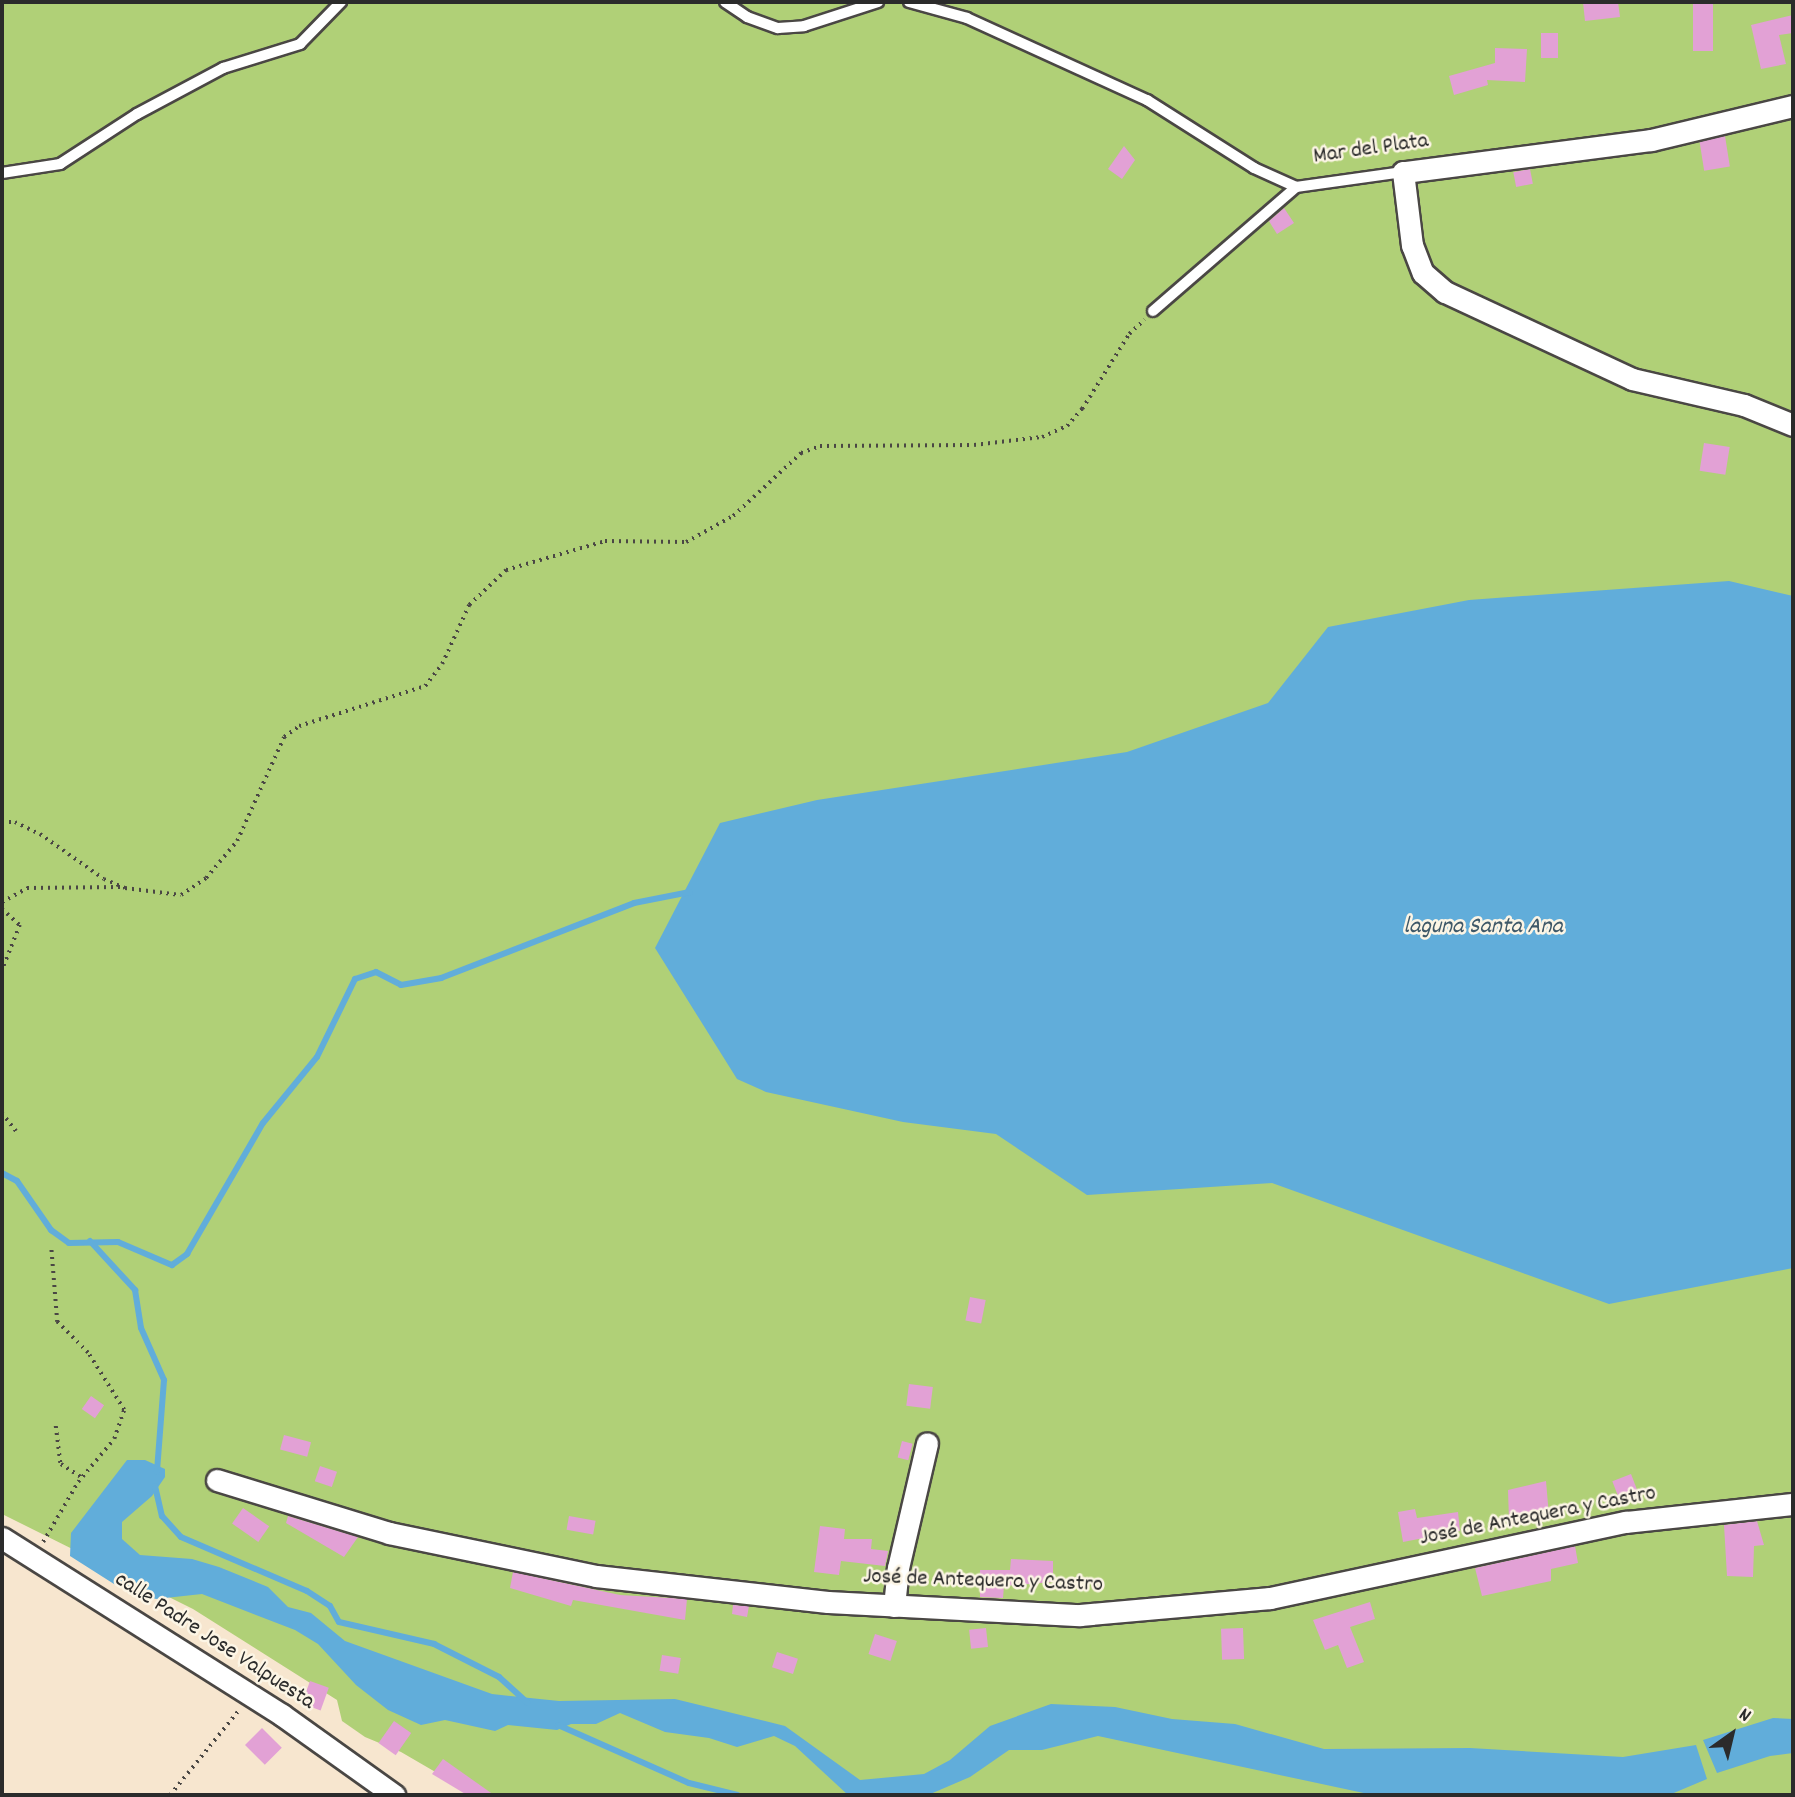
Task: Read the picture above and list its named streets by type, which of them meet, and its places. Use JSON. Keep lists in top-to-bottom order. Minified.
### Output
{"streets":{"street":["Mar del Plata","José de Antequera y Castro","calle Padre Jose Valpuesta"]},"water":["laguna Santa Ana"],"north":"top right"}
